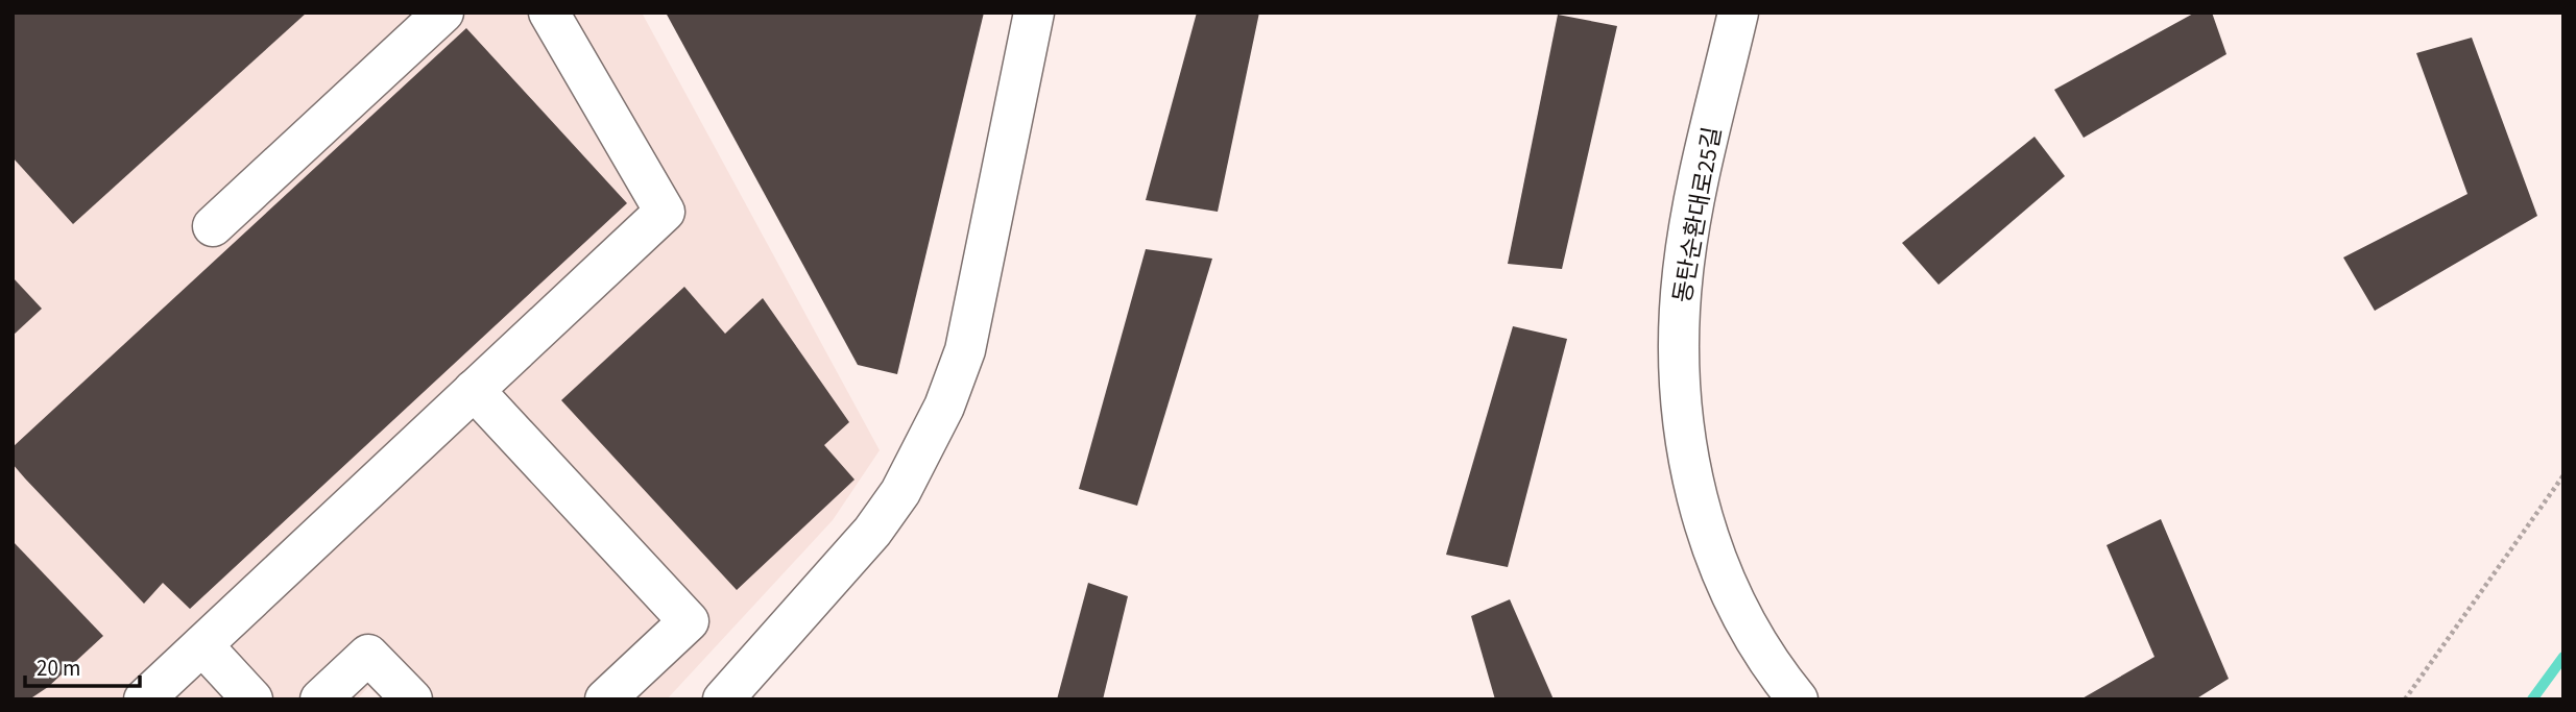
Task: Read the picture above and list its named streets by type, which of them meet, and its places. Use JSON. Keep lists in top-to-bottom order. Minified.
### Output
{"streets":{"street":["동탄순환대로25길"]},"scale_bar":"20 m"}
